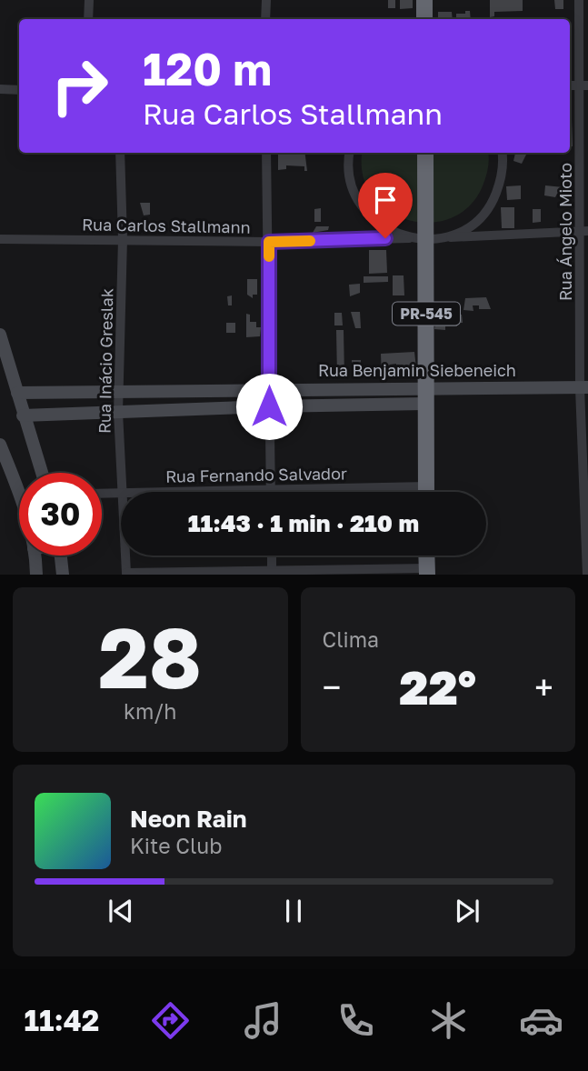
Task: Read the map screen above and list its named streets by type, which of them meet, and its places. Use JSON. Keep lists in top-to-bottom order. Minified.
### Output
{"streets":{"highway":["PR-545"],"street":["Rua Carlos Stallmann","Rua Ángelo Mioto","Rua Inácio Greslak","Rua Benjamin Siebeneich","Rua Fernando Salvador"]},"crossings":[["Rua Carlos Stallmann","Rua Inácio Greslak"],["Rua Ángelo Mioto","Rua Benjamin Siebeneich"],["PR-545","Rua Benjamin Siebeneich"],["PR-545","Rua Fernando Salvador"],["Rua Inácio Greslak","Rua Benjamin Siebeneich"],["Rua Inácio Greslak","Rua Fernando Salvador"]],"page":{"turn":["120 m","Rua Carlos Stallmann"],"limit":"30","trip":"11:43 · 1 min · 210 m","tile":[["28","km/h"],"Clima"],"heat":["−","22°","+"],"song":["Neon Rain","Kite Club"],"tabs":"11:42"}}
